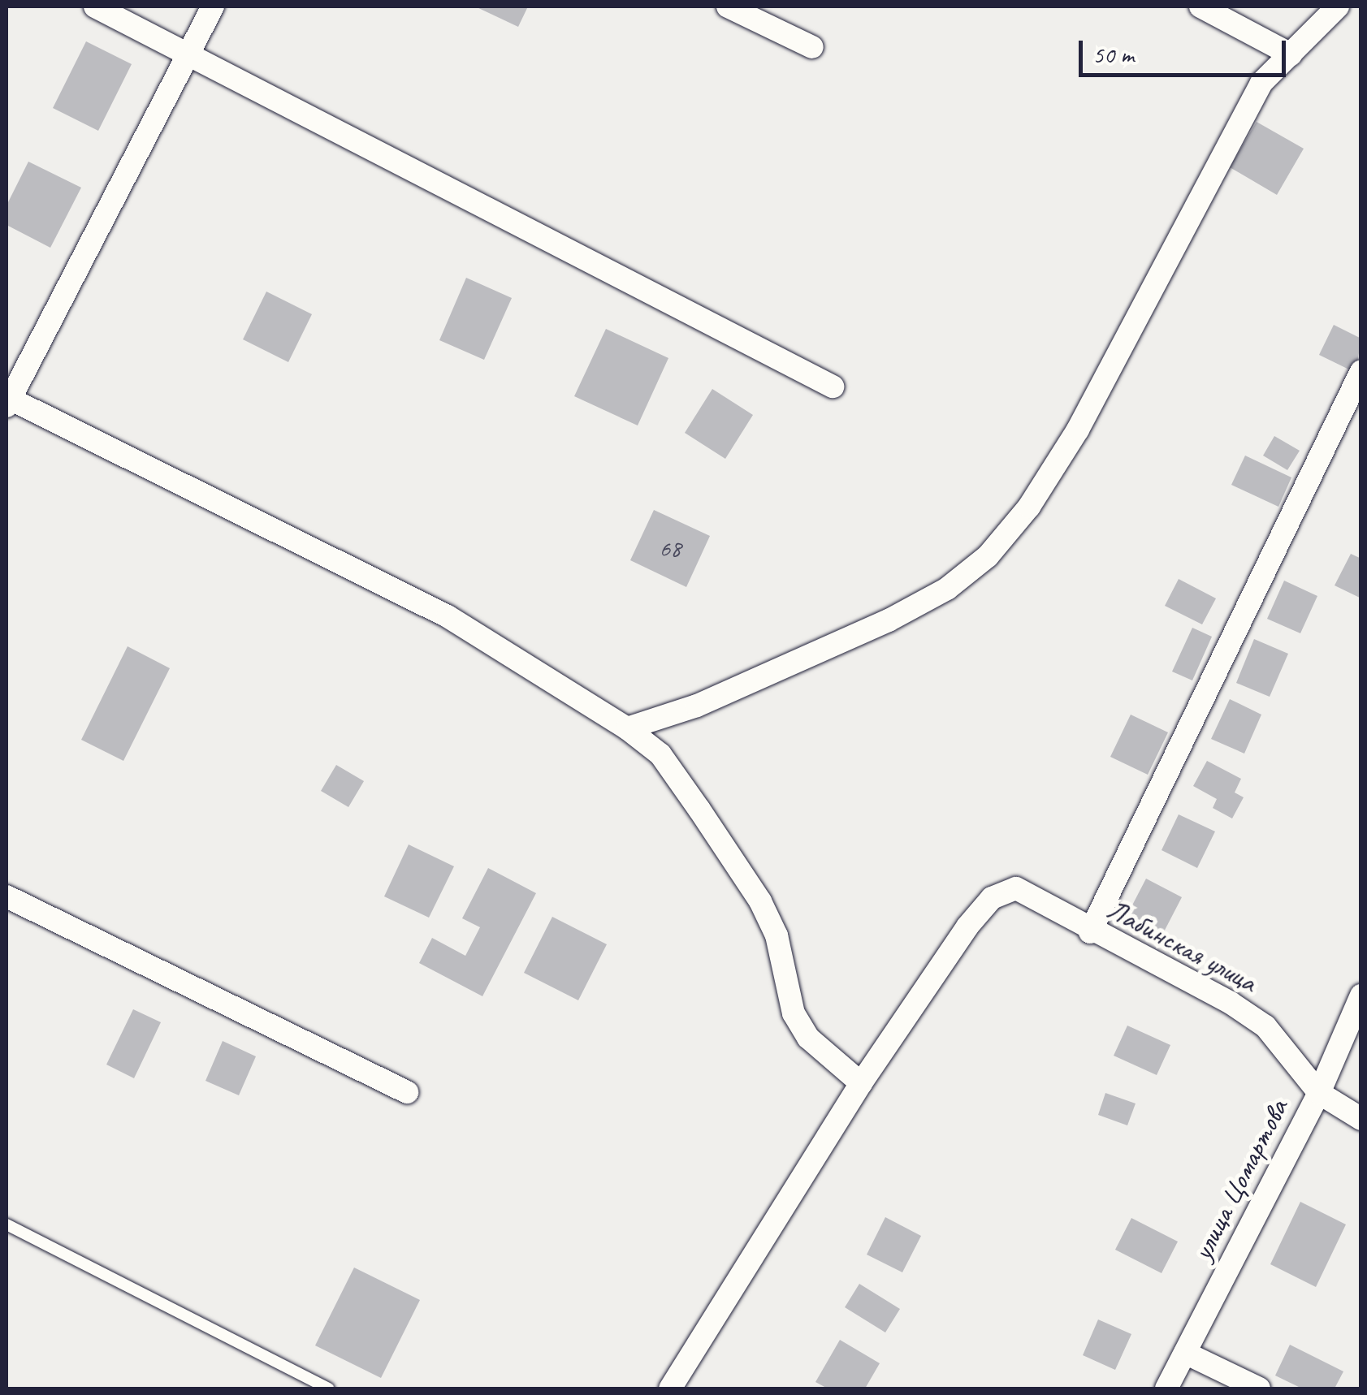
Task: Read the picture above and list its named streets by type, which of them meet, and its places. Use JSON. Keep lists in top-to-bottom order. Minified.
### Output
{"streets":{"street":["Лабинская улица","улица Цомартова"]},"crossings":[["Лабинская улица","улица Цомартова"]],"house_numbers":["68"],"scale_bar":"50 m"}
